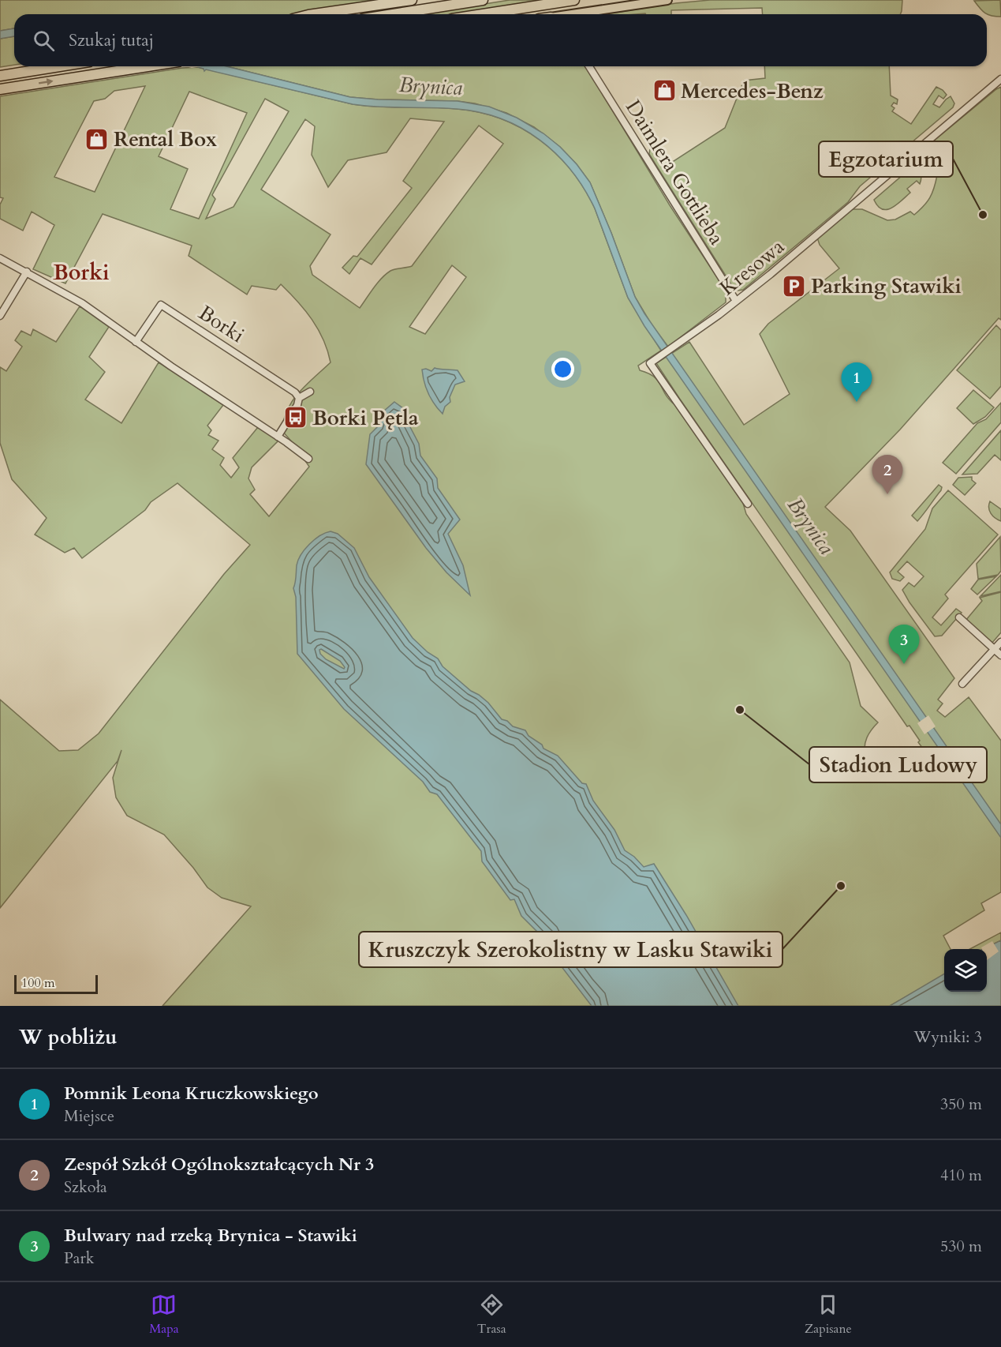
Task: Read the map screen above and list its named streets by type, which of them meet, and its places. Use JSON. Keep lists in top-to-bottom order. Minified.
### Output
{"streets":{"street":["Daimlera Gottlieba","Kresowa","Borki"]},"crossings":[["Daimlera Gottlieba","Kresowa"]],"districts":["Borki"],"water":["Brynica"],"places":{"shop":["Mercedes-Benz","Rental Box"],"other":["Egzotarium","Stadion Ludowy","Kruszczyk Szerokolistny w Lasku Stawiki"],"parking":["Parking Stawiki"],"bus stop":["Borki Pętla"]},"scale_bar":"100 m","page":{"search":"Szukaj tutaj","pins":["1","2","3"],"scale":"100 m","heading":["W pobliżu","Wyniki: 3"],"list":[{"mark":"1","name":"Pomnik Leona Kruczkowskiego","note":"Miejsce","value":"350 m"},{"mark":"2","name":"Zespół Szkół Ogólnokształcących Nr 3","note":"Szkoła","value":"410 m"},{"mark":"3","name":"Bulwary nad rzeką Brynica - Stawiki","note":"Park","value":"530 m"}],"nav":["Mapa","Trasa","Zapisane"]}}
